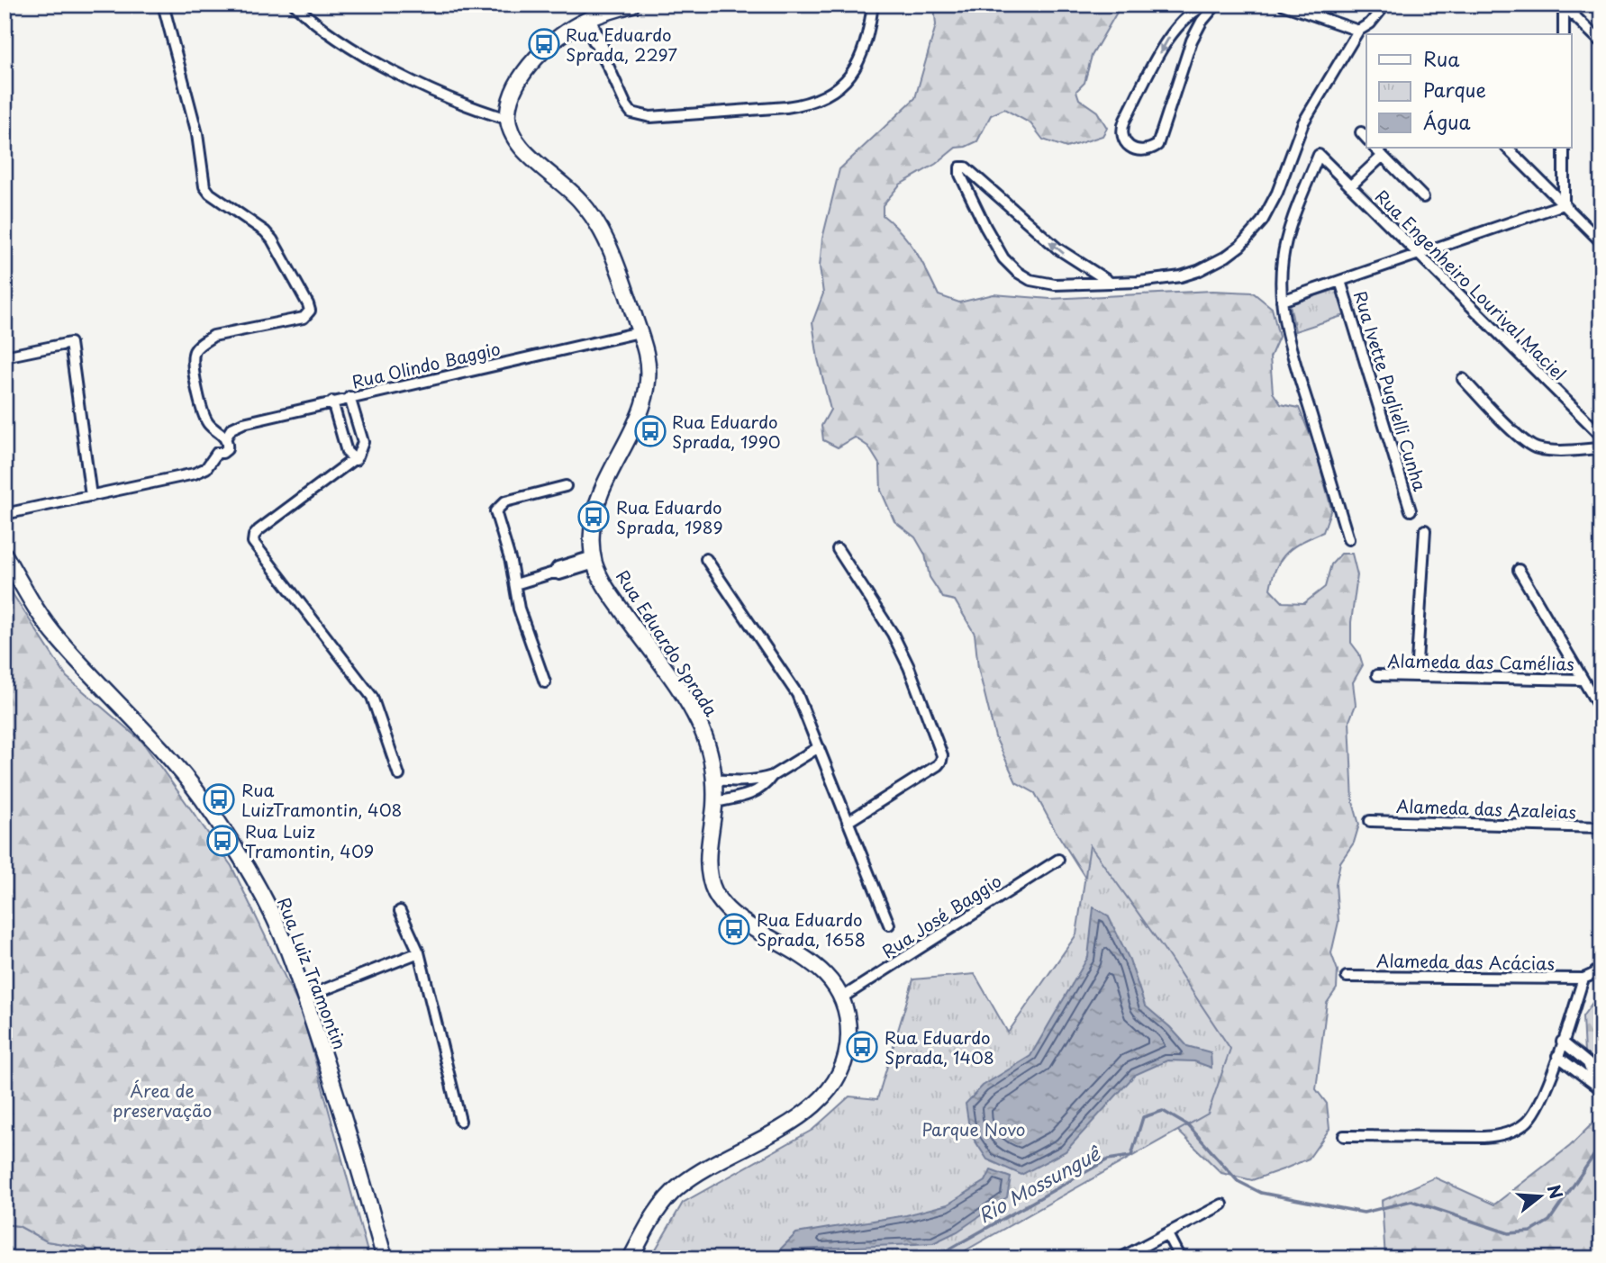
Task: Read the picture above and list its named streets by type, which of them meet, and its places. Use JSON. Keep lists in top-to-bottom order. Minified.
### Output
{"streets":{"main road":["Rua Eduardo Sprada","Rua Luiz Tramontin"],"street":["Rua Engenheiro Lourival Maciel","Rua Olindo Baggio","Rua Ivette Puglielli Cunha","Alameda das Camélias","Alameda das Azaleias","Rua José Baggio","Alameda das Acácias"]},"crossings":[["Rua Olindo Baggio","Rua Eduardo Sprada"],["Rua Eduardo Sprada","Rua José Baggio"]],"water":["Rio Mossunguê"],"parks":["Área de preservação","Parque Novo"],"places":{"bus stop":["Rua Eduardo Sprada, 2297","Rua Eduardo Sprada, 1990","Rua Eduardo Sprada, 1989","Rua LuizTramontin, 408","Rua Luiz Tramontin, 409","Rua Eduardo Sprada, 1658","Rua Eduardo Sprada, 1408"]},"legend":["Rua","Parque","Água"],"north":"right"}
